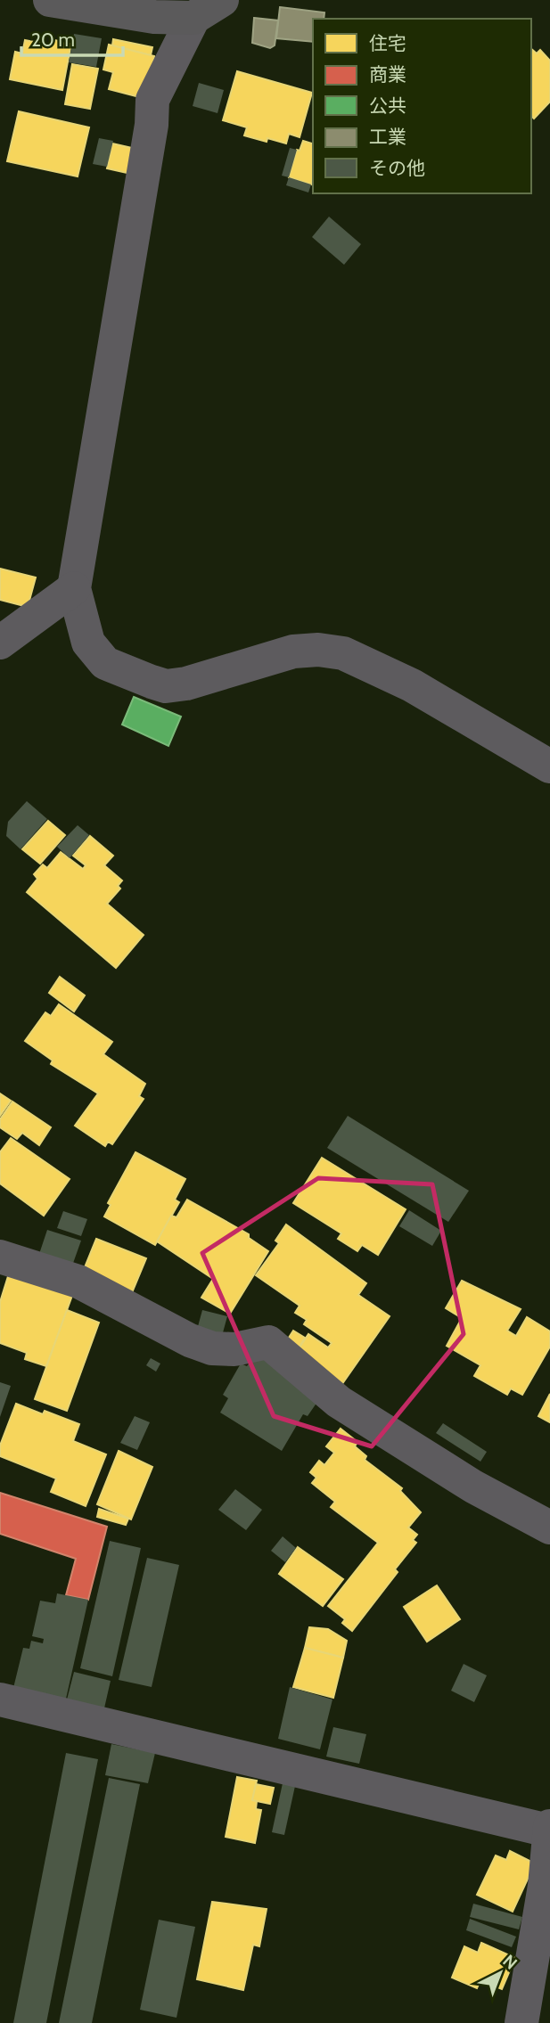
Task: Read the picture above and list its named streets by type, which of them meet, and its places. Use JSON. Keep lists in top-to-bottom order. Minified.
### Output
{"legend":["住宅","商業","公共","工業","その他"],"scale_bar":"20 m","north":"top right"}
